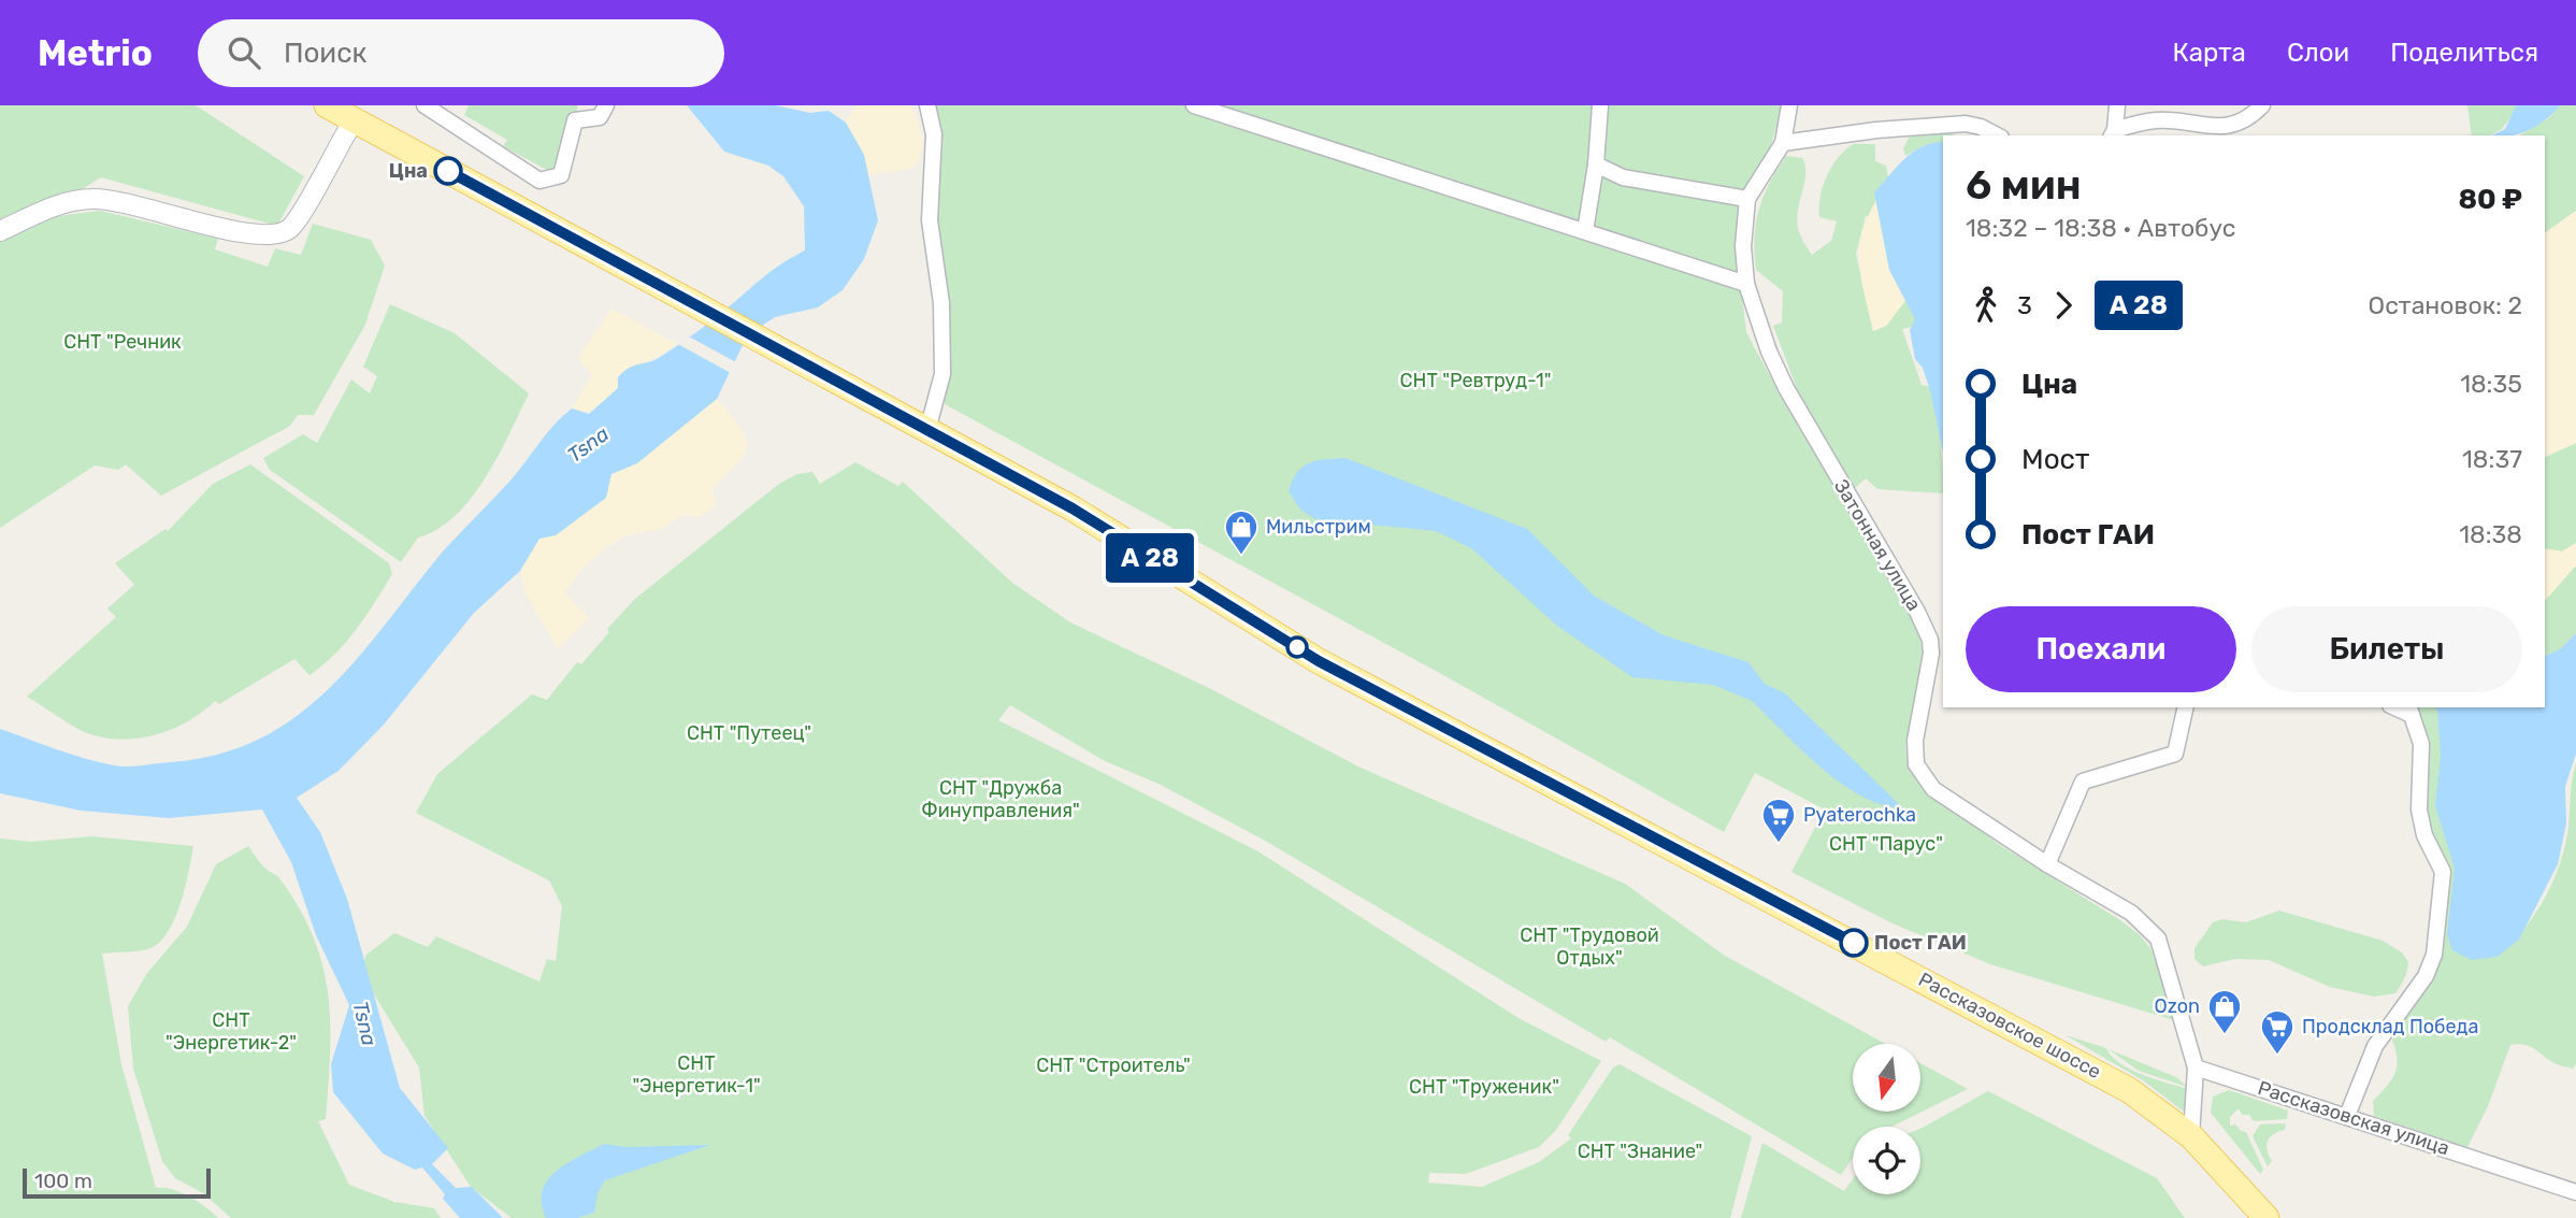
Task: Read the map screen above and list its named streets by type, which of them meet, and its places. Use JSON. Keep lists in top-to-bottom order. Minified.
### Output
{"streets":{"main road":["Рассказовское шоссе"],"street":["Затонная улица","Рассказовская улица"]},"crossings":[["Затонная улица","Рассказовская улица"]],"water":["Tsna"],"parks":["СНТ \"Речник","СНТ \"Ревтруд-1\"","СНТ \"Путеец\"","СНТ \"Дружба Финуправления\"","СНТ \"Парус\"","СНТ \"Трудовой Отдых\"","СНТ \"Энергетик-2\"","СНТ \"Энергетик-1\"","СНТ \"Строитель\"","СНТ \"Труженик\"","СНТ \"Знание\""],"places":{"other":["Цна","Пост ГАИ"],"shop":["Мильстрим","Ozon"],"supermarket":["Pyaterochka","Продсклад Победа"]},"scale_bar":"100 m","north":"bottom","page":{"header":"Metrio","search":"Поиск","nav":["Карта","Слои","Поделиться"],"on_map":"А 28","heading":["6 мин","18:32 – 18:38 · Автобус","80 ₽"],"legs":["3","А 28","Остановок: 2"],"list":[{"name":"Цна","value":"18:35"},{"name":"Мост","value":"18:37"},{"name":"Пост ГАИ","value":"18:38"}],"buttons":["Поехали","Билеты"],"scale":"100 m"}}
